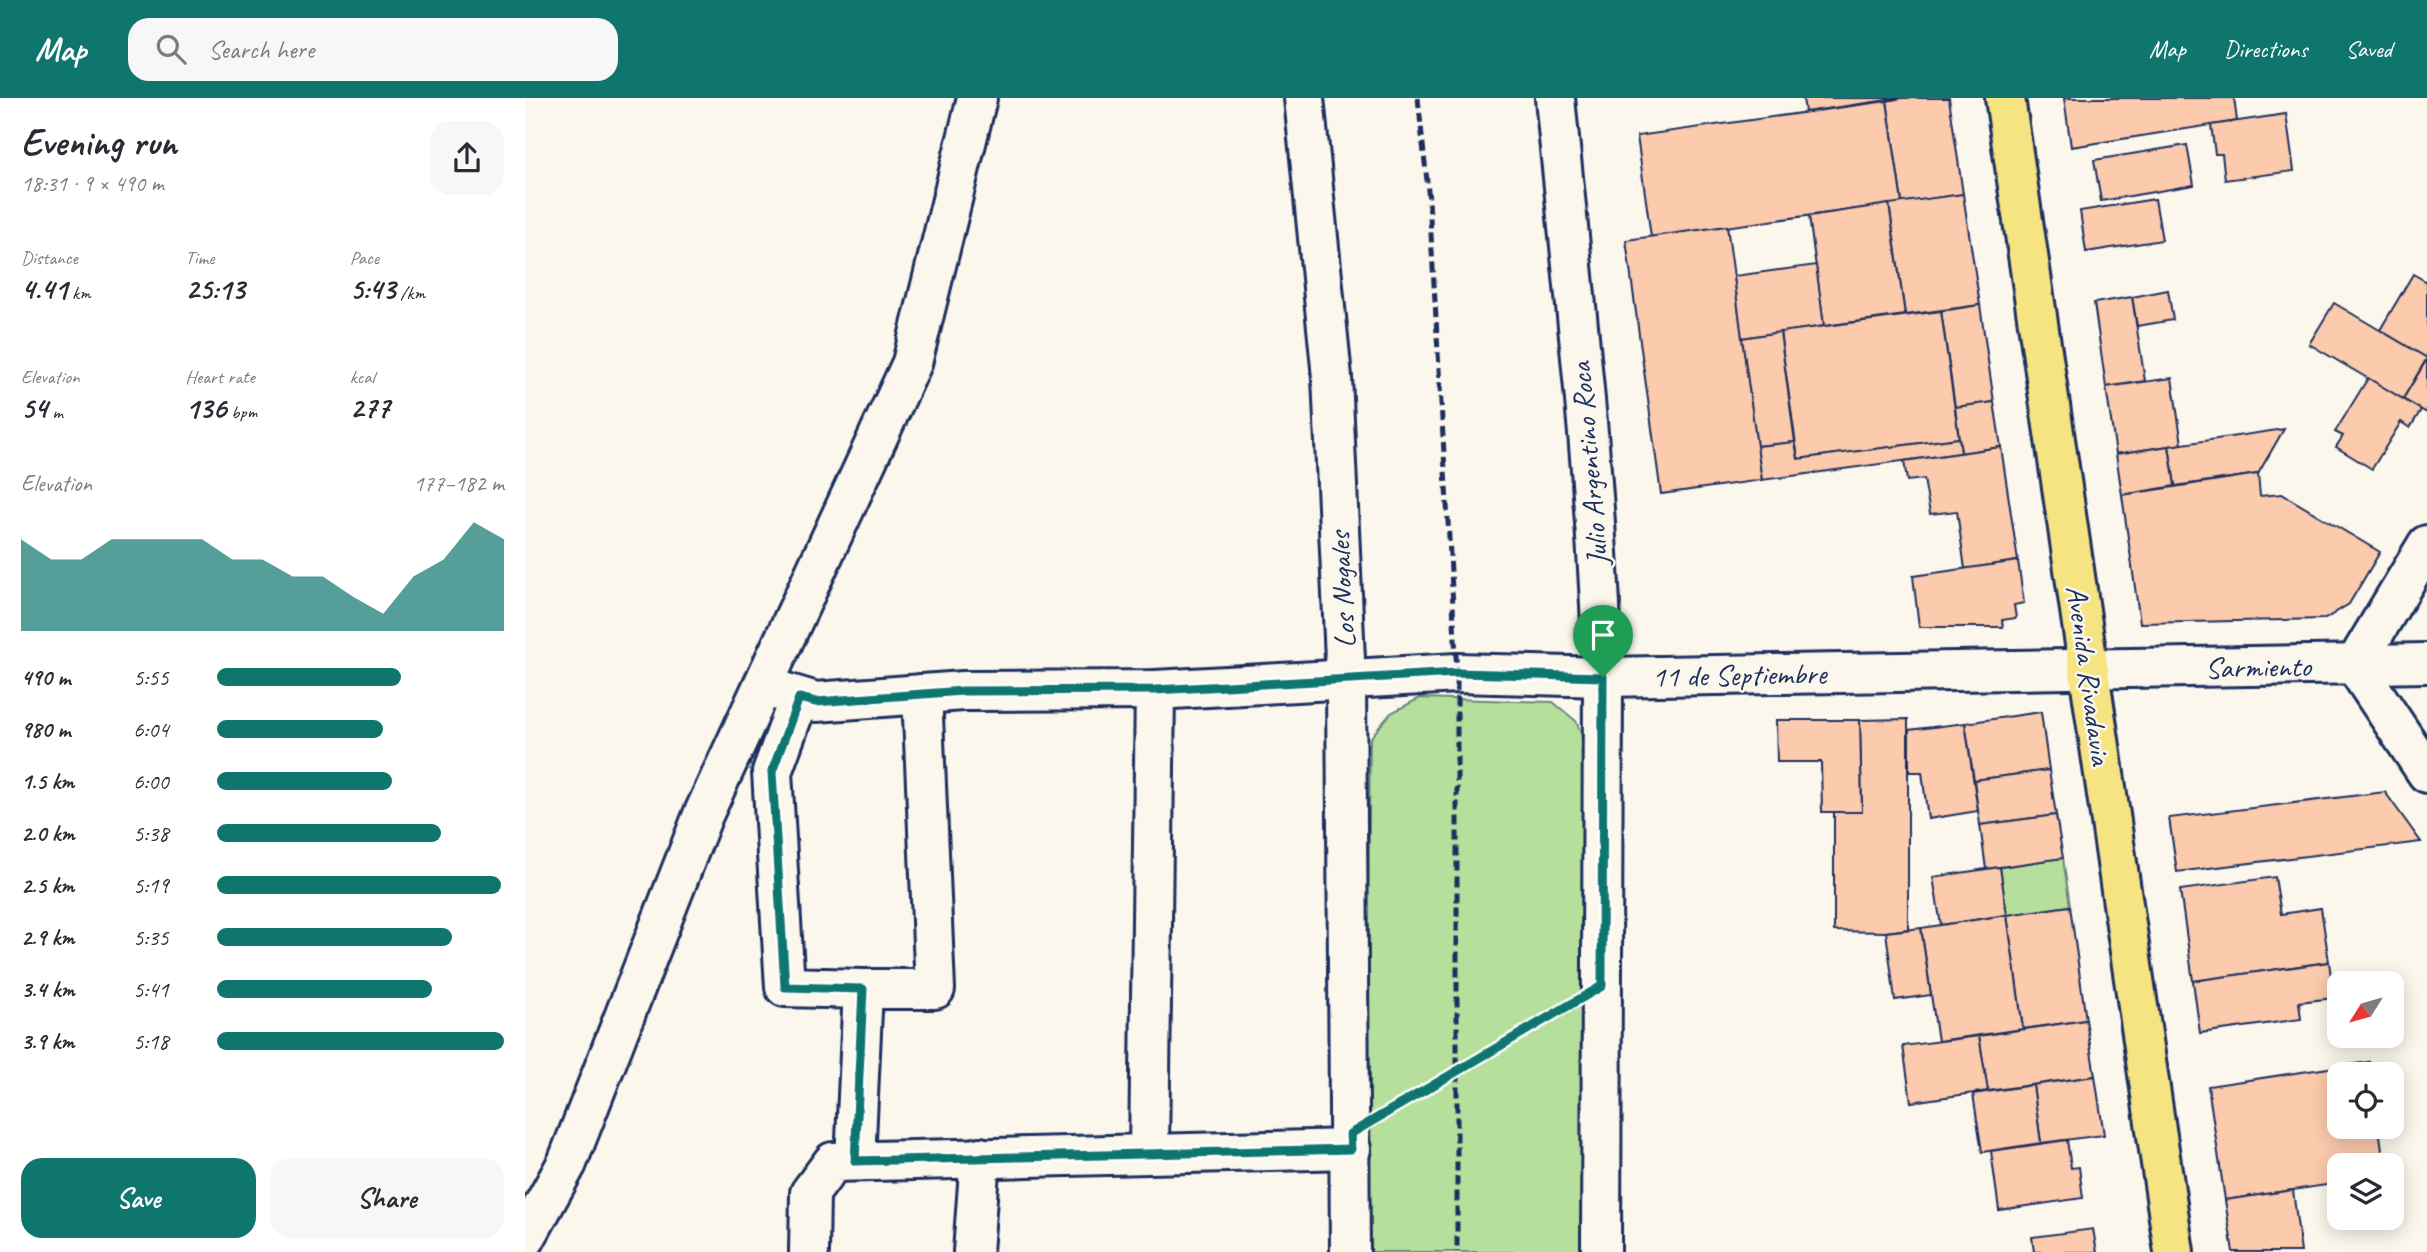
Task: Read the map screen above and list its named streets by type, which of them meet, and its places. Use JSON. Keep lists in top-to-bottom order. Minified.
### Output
{"streets":{"main road":["Avenida Rivadavia"],"street":["Julio Argentino Roca","Los Nogales","Sarmiento","11 de Septiembre"]},"crossings":[["Julio Argentino Roca","11 de Septiembre"],["Los Nogales","11 de Septiembre"],["Sarmiento","11 de Septiembre"],["Sarmiento","Avenida Rivadavia"],["11 de Septiembre","Avenida Rivadavia"]],"north":"bottom left","page":{"header":"Map","search":"Search here","nav":["Map","Directions","Saved"],"heading":["Evening run","18:31 · 9 × 490 m"],"stats":[["Distance","4.41 km"],["Time","25:13"],["Pace","5:43 /km"],["Elevation","54 m"],["Heart rate","136 bpm"],["kcal","277"]],"chart":["Elevation","177–182 m"],"list":[{"name":"490 m","note":"5:55"},{"name":"980 m","note":"6:04"},{"name":"1.5 km","note":"6:00"},{"name":"2.0 km","note":"5:38"},{"name":"2.5 km","note":"5:19"},{"name":"2.9 km","note":"5:35"},{"name":"3.4 km","note":"5:41"},{"name":"3.9 km","note":"5:18"}],"buttons":["Save","Share"]}}
